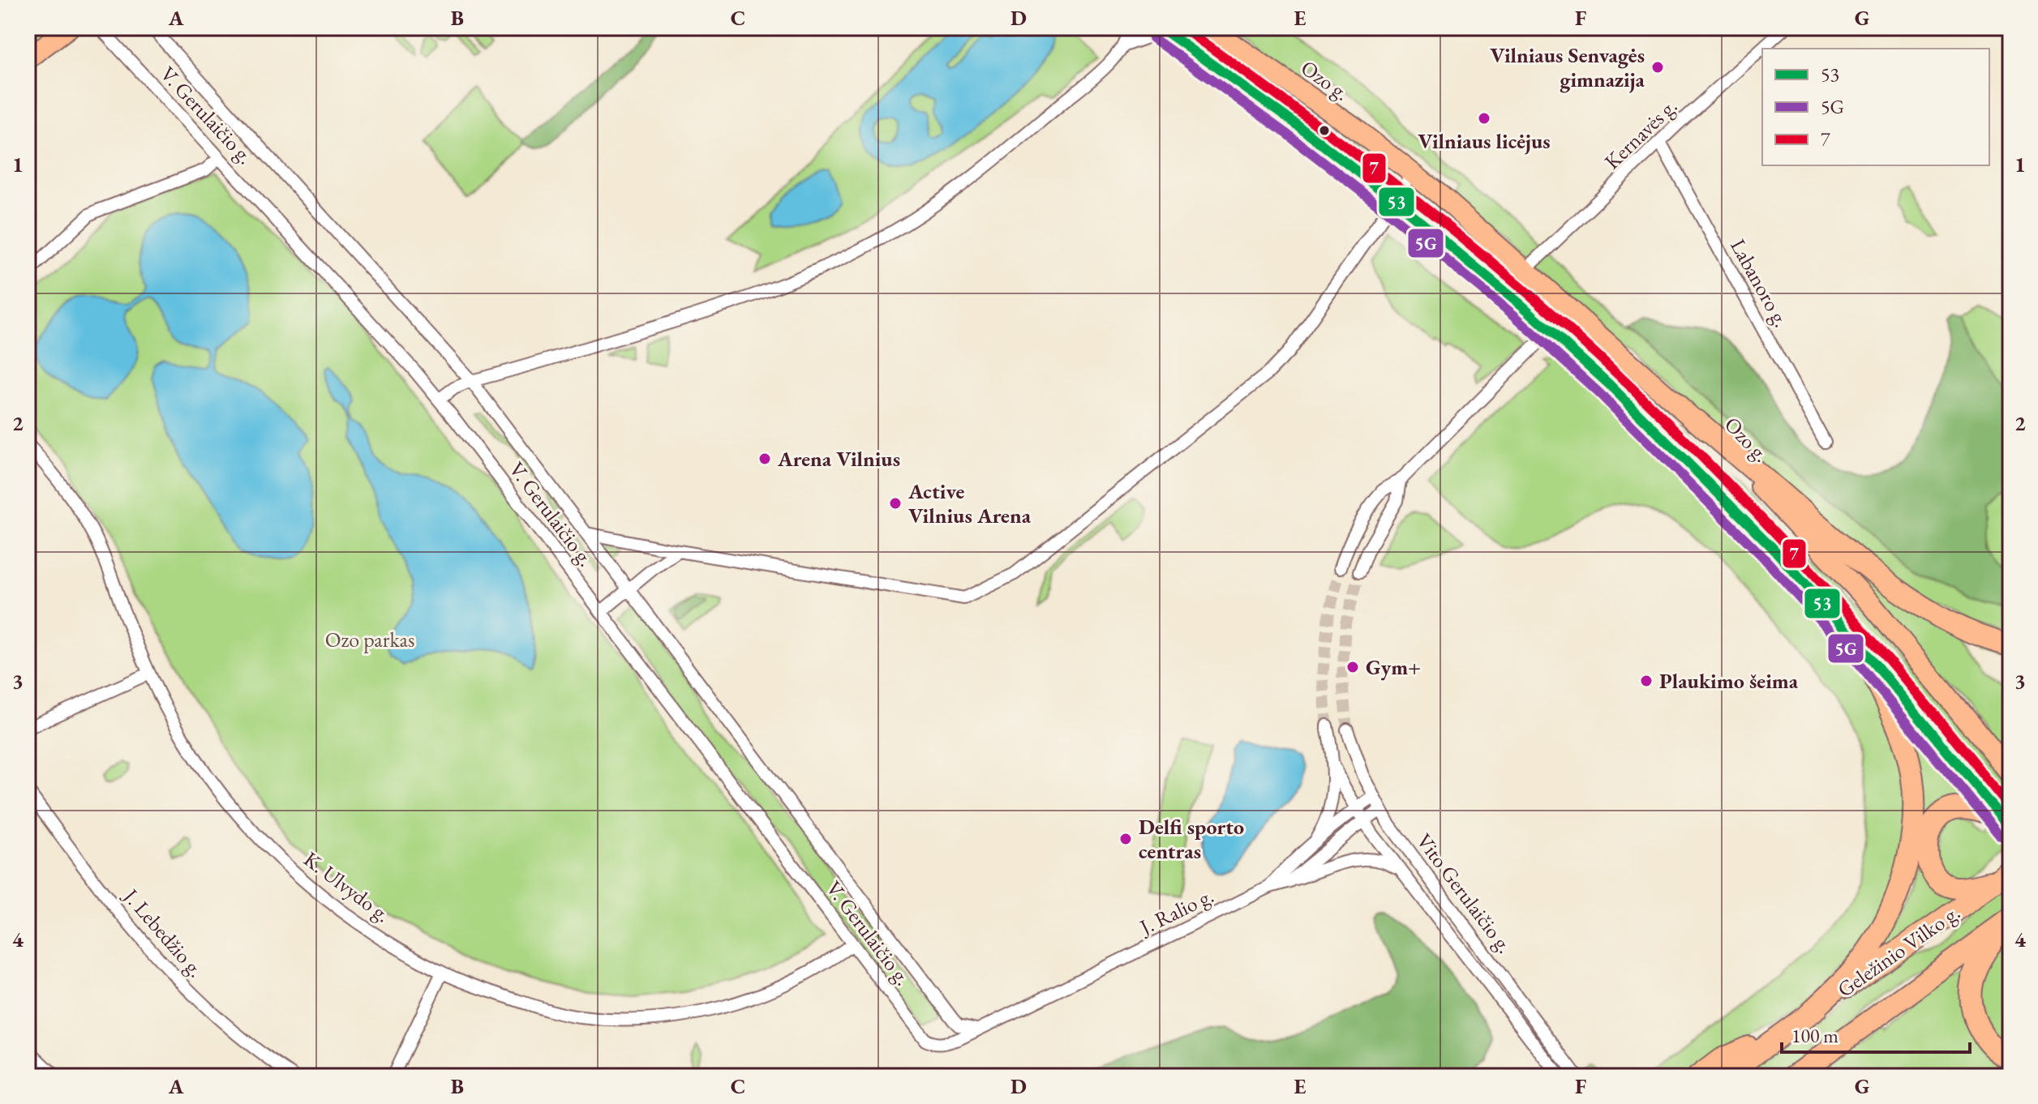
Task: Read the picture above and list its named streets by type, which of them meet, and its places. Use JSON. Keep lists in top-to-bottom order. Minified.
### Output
{"streets":{"highway":["Geležinio Vilko g."],"main road":["Ozo g."],"street":["V. Gerulaičio g.","Kernavės g.","Labanoro g.","K. Ulvydo g.","Vito Gerulaičio g.","J. Ralio g.","J. Lebedžio g."]},"crossings":[["Ozo g.","Kernavės g."],["V. Gerulaičio g.","K. Ulvydo g."],["Kernavės g.","Labanoro g."],["Vito Gerulaičio g.","J. Ralio g."]],"parks":["Ozo parkas"],"places":["Vilniaus Senvagės gimnazija","Vilniaus licėjus","Arena Vilnius","Active Vilnius Arena","Gym+","Plaukimo šeima","Delfi sporto centras"],"lines":["transit line 53","transit line 7","transit line 5G"],"legend":["53","5G","7"],"scale_bar":"100 m","grid":{"columns":["A","B","C","D","E","F","G"],"rows":["1","2","3","4"]}}
